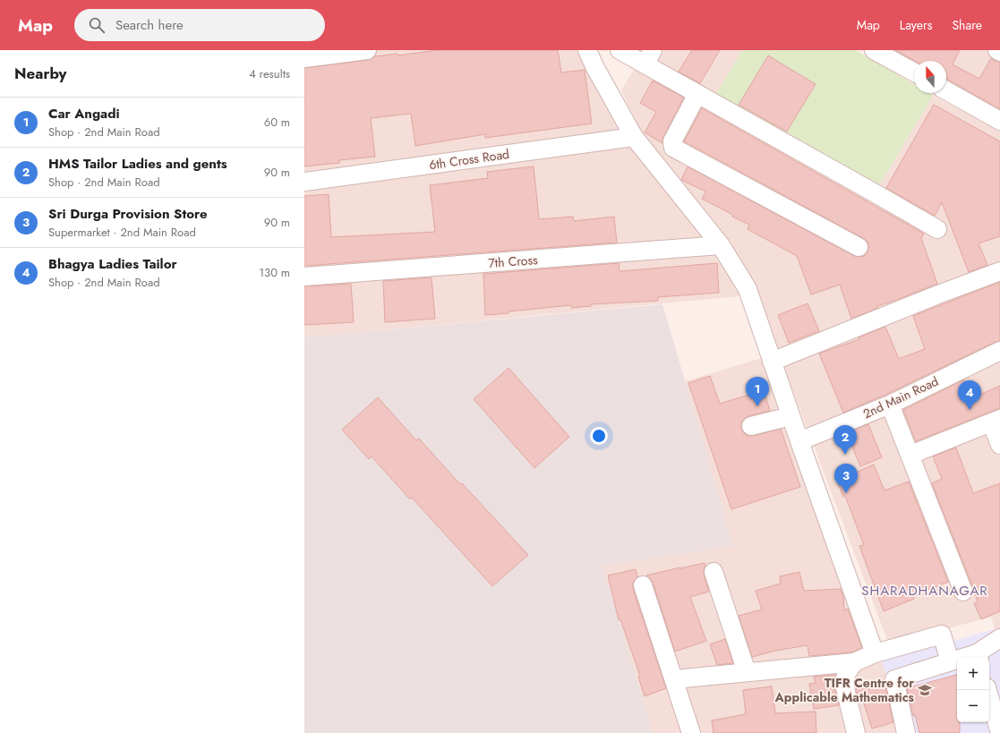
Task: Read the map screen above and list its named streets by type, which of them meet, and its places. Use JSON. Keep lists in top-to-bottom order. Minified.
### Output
{"streets":{"street":["6th Cross Road","7th Cross","2nd Main Road"]},"districts":["SHARADHANAGAR"],"places":{"school or university":["TIFR Centre for Applicable Mathematics"]},"north":"top","page":{"header":"Map","search":"Search here","nav":["Map","Layers","Share"],"heading":["Nearby","4 results"],"list":[{"mark":"1","name":"Car Angadi","note":"Shop · 2nd Main Road","value":"60 m"},{"mark":"2","name":"HMS Tailor Ladies and gents","note":"Shop · 2nd Main Road","value":"90 m"},{"mark":"3","name":"Sri Durga Provision Store","note":"Supermarket · 2nd Main Road","value":"90 m"},{"mark":"4","name":"Bhagya Ladies Tailor","note":"Shop · 2nd Main Road","value":"130 m"}],"pins":["1","4","2","3"],"map_buttons":["+","−"]}}
